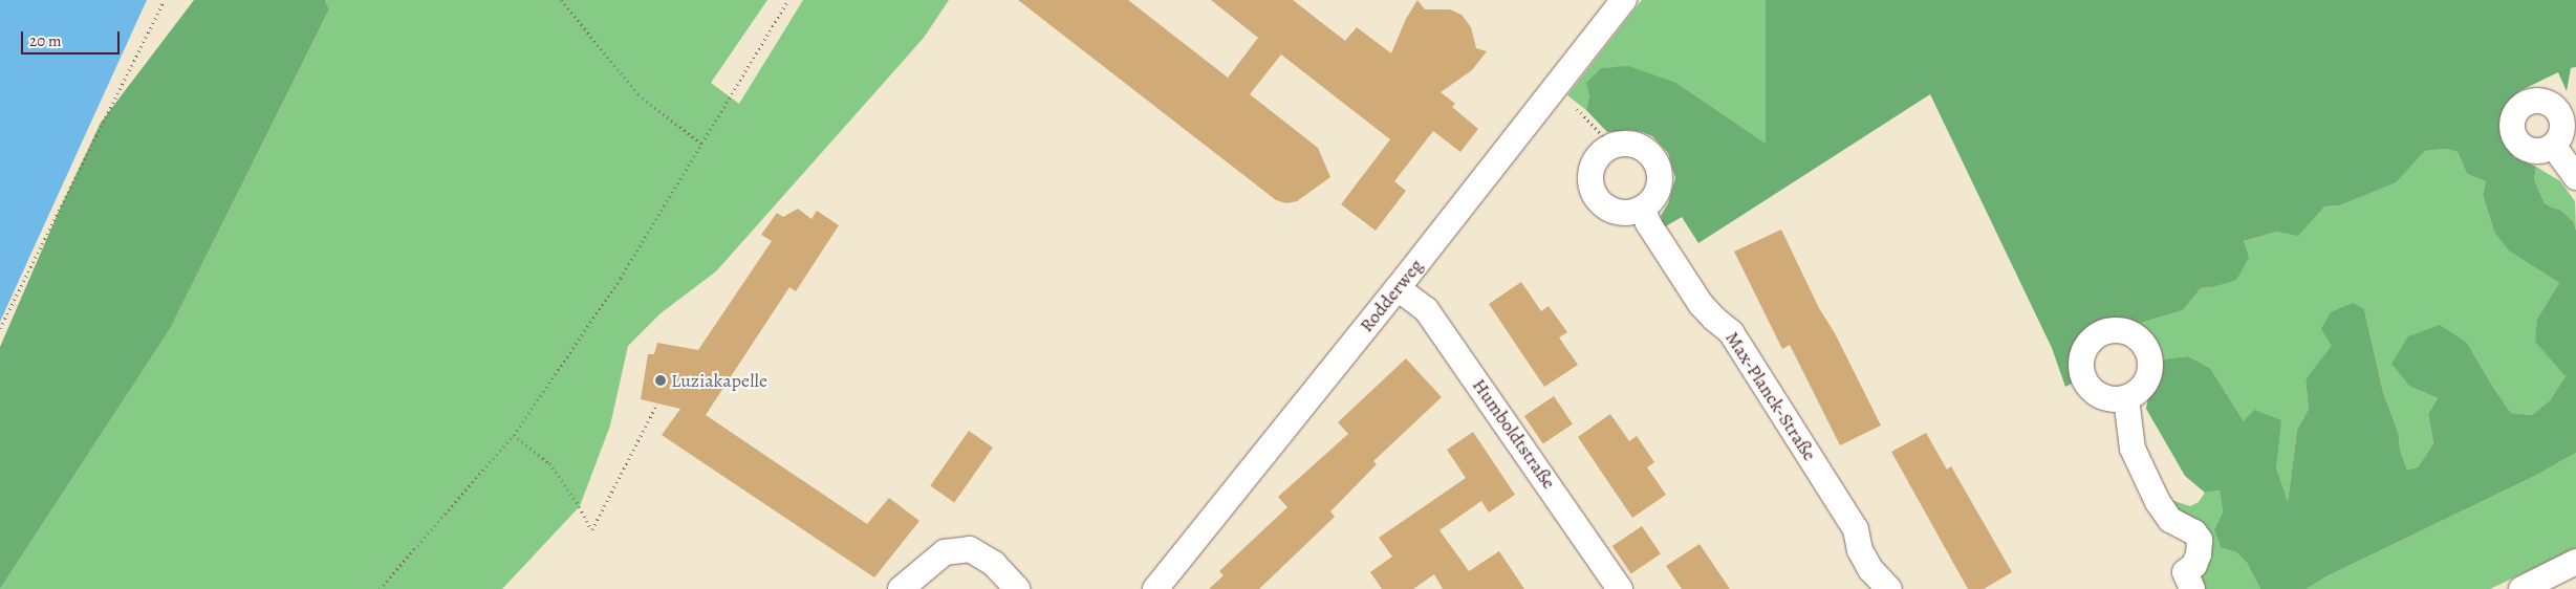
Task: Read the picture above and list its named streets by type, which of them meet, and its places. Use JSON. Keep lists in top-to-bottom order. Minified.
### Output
{"streets":{"street":["Rodderweg","Max-Planck-Straße","Humboldtstraße"]},"crossings":[["Rodderweg","Humboldtstraße"]],"places":["Luziakapelle"],"scale_bar":"20 m"}
